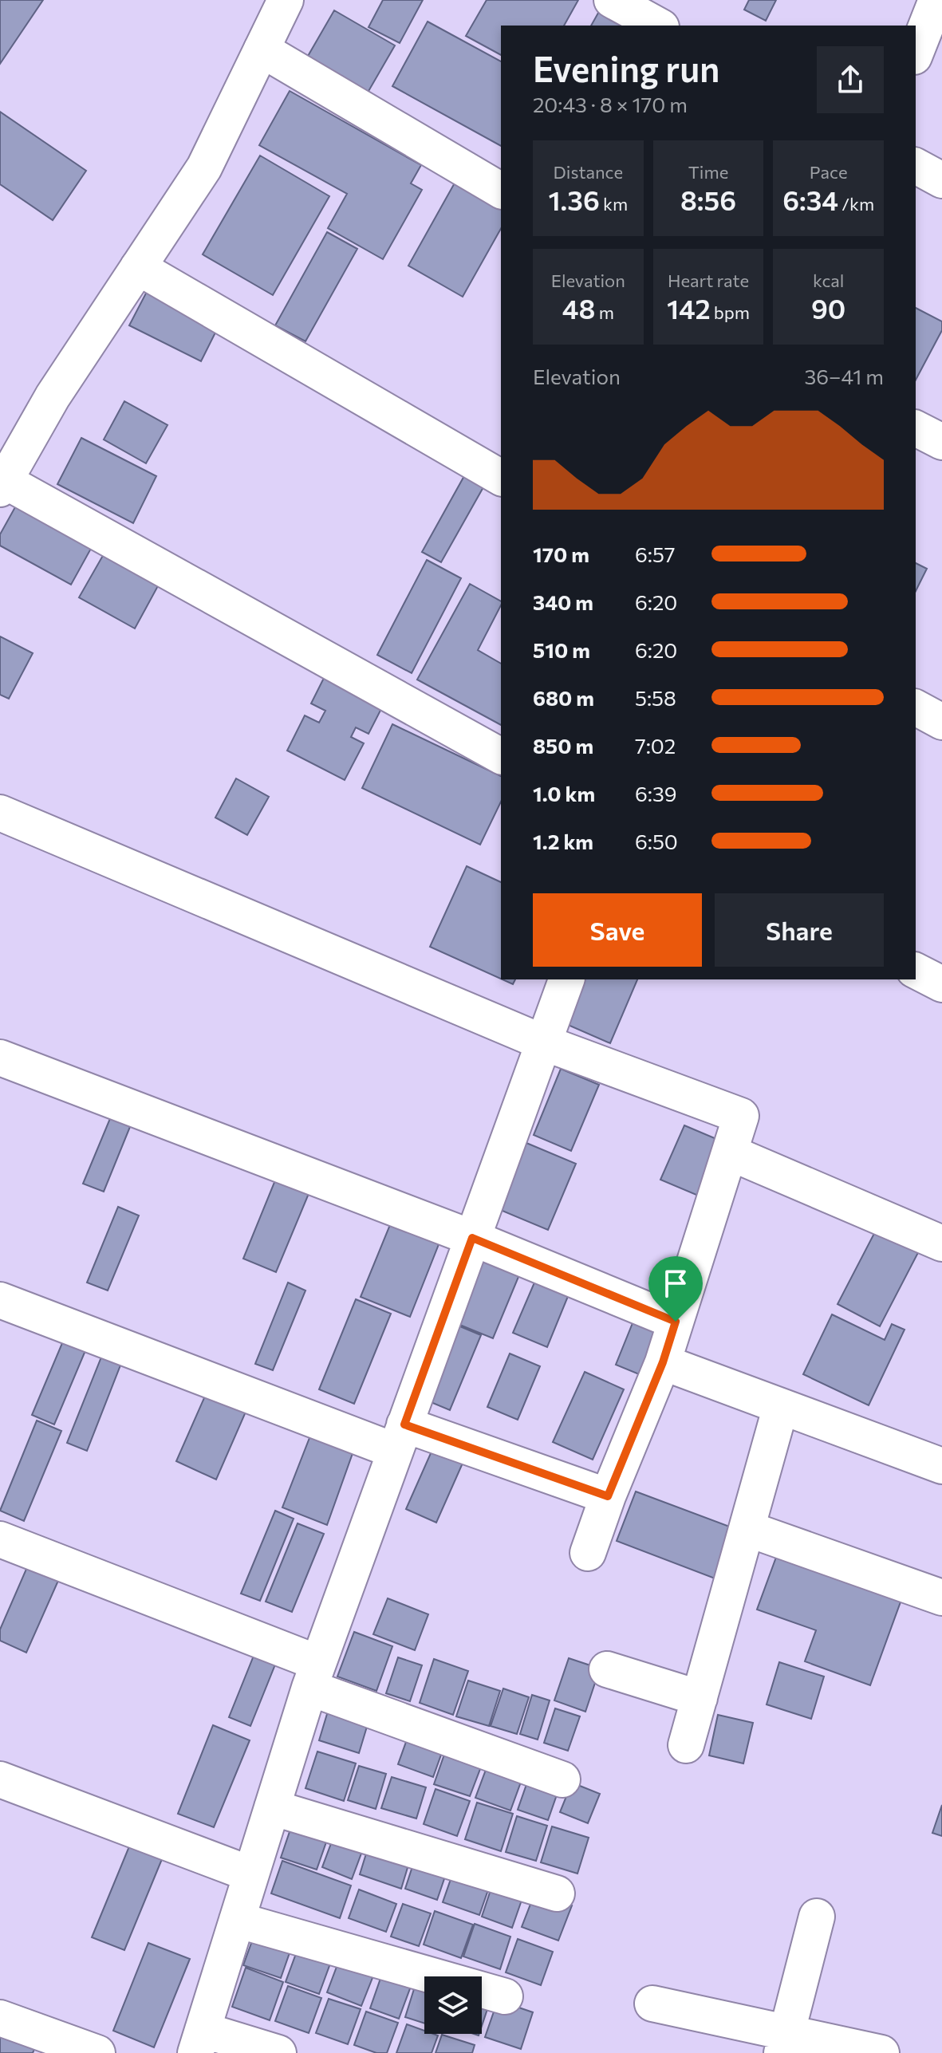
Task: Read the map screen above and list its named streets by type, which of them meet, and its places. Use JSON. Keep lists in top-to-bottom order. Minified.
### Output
{"page":{"heading":["Evening run","20:43 · 8 × 170 m"],"stats":[["Distance","1.36 km"],["Time","8:56"],["Pace","6:34 /km"],["Elevation","48 m"],["Heart rate","142 bpm"],["kcal","90"]],"chart":["Elevation","36–41 m"],"list":[{"name":"170 m","note":"6:57"},{"name":"340 m","note":"6:20"},{"name":"510 m","note":"6:20"},{"name":"680 m","note":"5:58"},{"name":"850 m","note":"7:02"},{"name":"1.0 km","note":"6:39"},{"name":"1.2 km","note":"6:50"}],"buttons":["Save","Share"]}}
